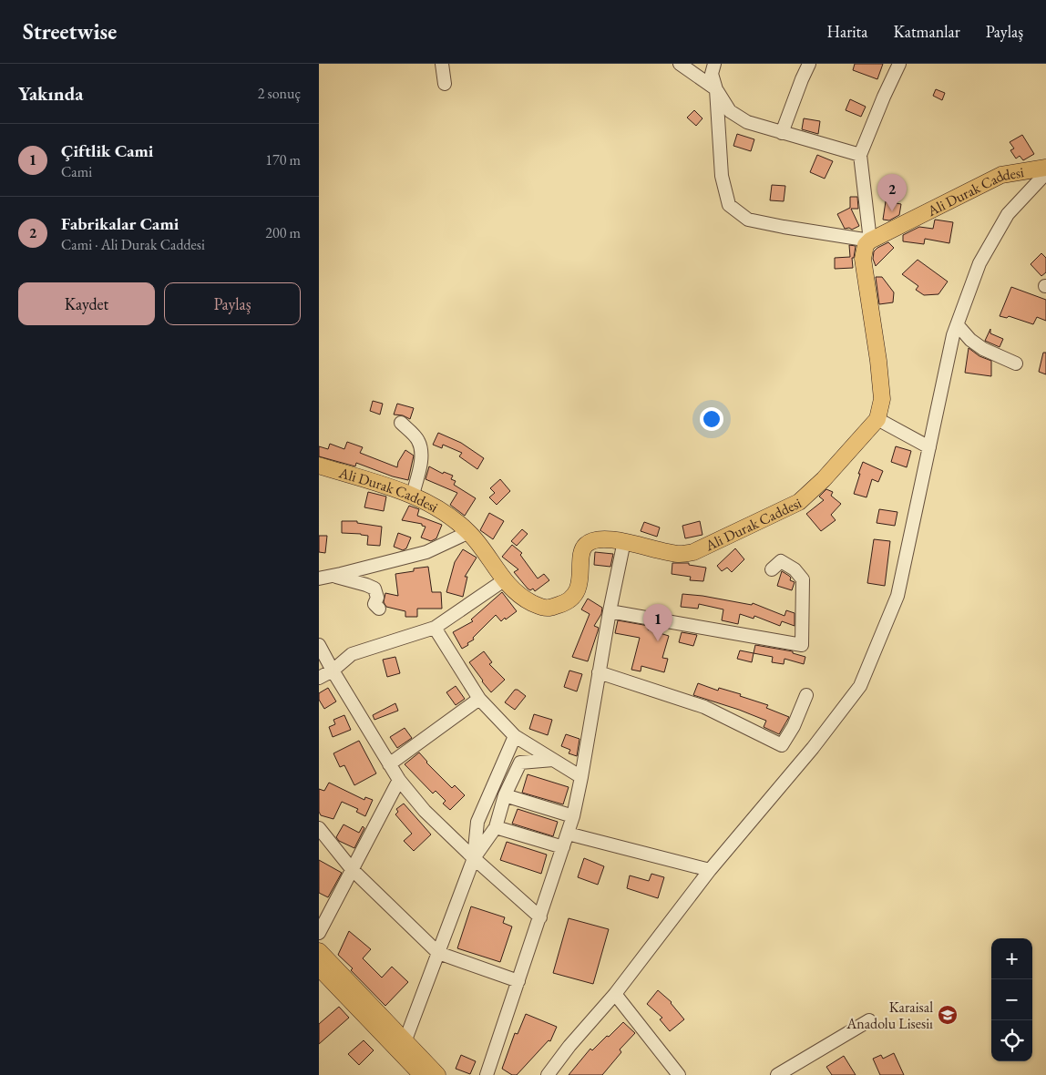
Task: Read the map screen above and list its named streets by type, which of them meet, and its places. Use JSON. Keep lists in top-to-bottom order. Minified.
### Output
{"streets":{"main road":["Ali Durak Caddesi"]},"places":{"school or university":["Karaisal Anadolu Lisesiı"]},"page":{"header":"Streetwise","nav":["Harita","Katmanlar","Paylaş"],"heading":["Yakında","2 sonuç"],"list":[{"mark":"1","name":"Çiftlik Cami","note":"Cami","value":"170 m"},{"mark":"2","name":"Fabrikalar Cami","note":"Cami · Ali Durak Caddesi","value":"200 m"}],"pins":["2","1"],"buttons":["Kaydet","Paylaş"],"map_buttons":["+","−"]}}
